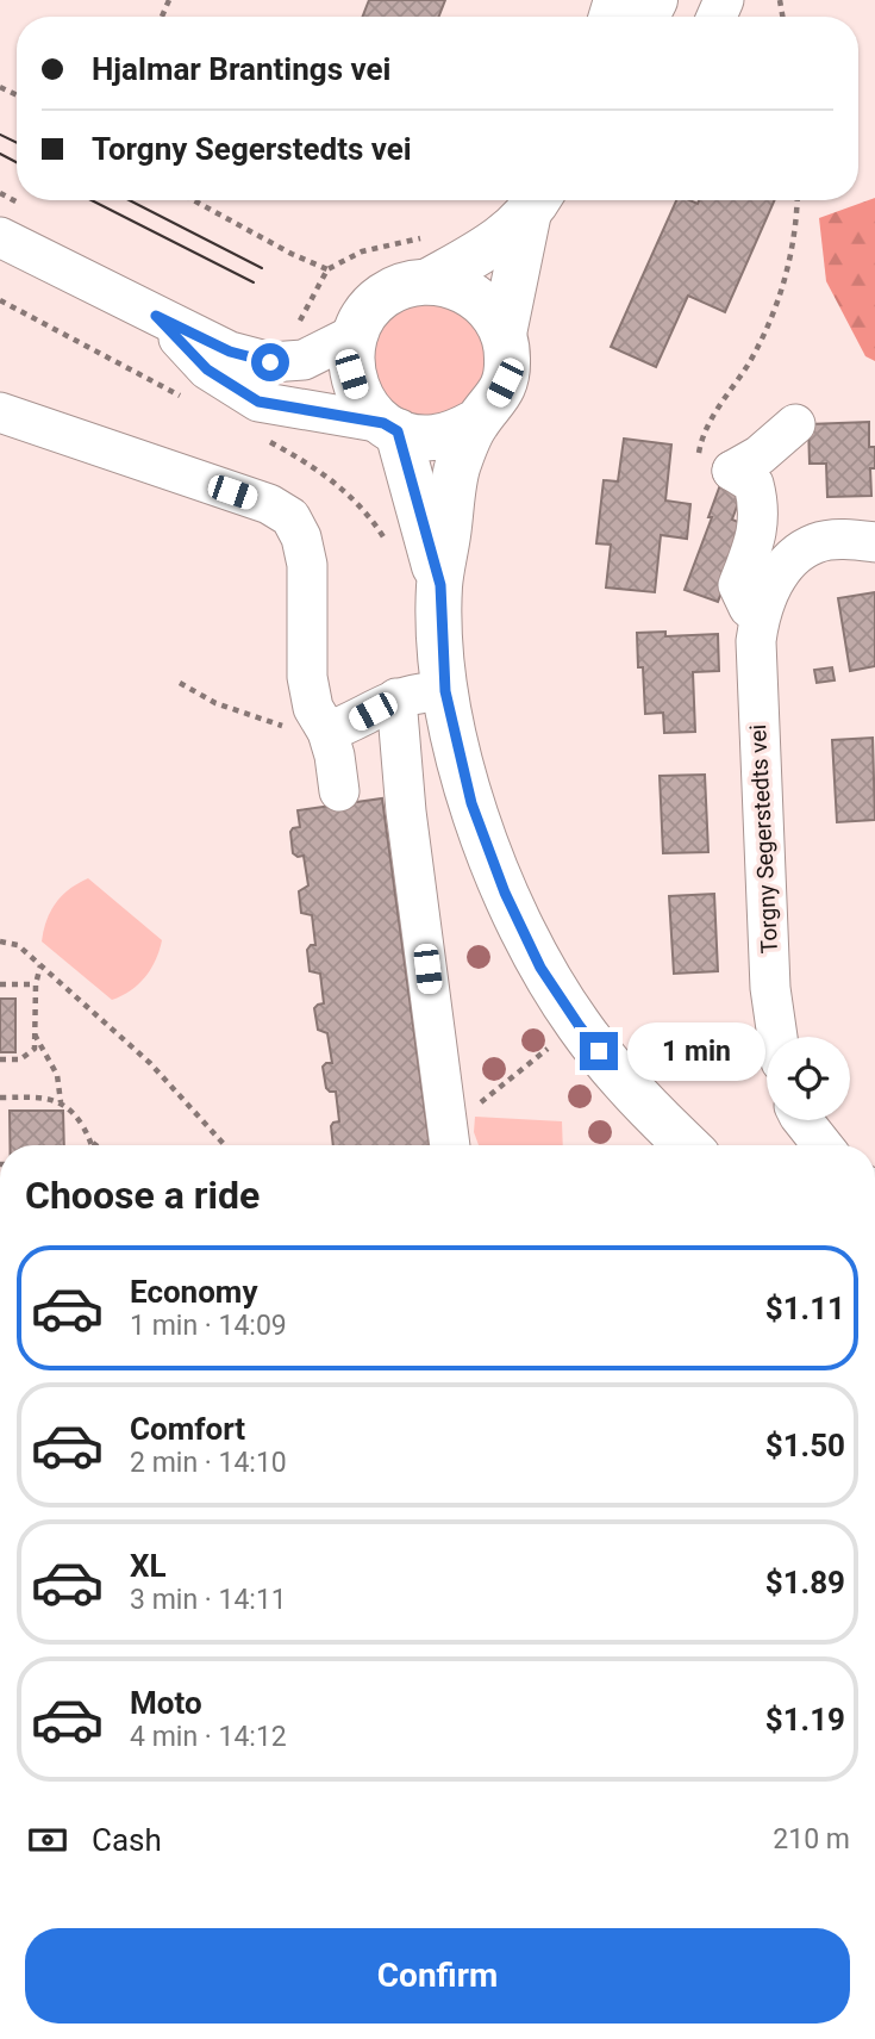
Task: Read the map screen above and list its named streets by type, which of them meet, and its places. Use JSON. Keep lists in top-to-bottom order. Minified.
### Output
{"streets":{"street":["Torgny Segerstedts vei"]},"page":{"banner":["Hjalmar Brantings vei","Torgny Segerstedts vei"],"bubble":"1 min","heading":"Choose a ride","list":[{"name":"Economy","note":"1 min · 14:09","value":"$1.11"},{"name":"Comfort","note":"2 min · 14:10","value":"$1.50"},{"name":"XL","note":"3 min · 14:11","value":"$1.89"},{"name":"Moto","note":"4 min · 14:12","value":"$1.19"}],"pay":["Cash","210 m"],"buttons":"Confirm"}}
